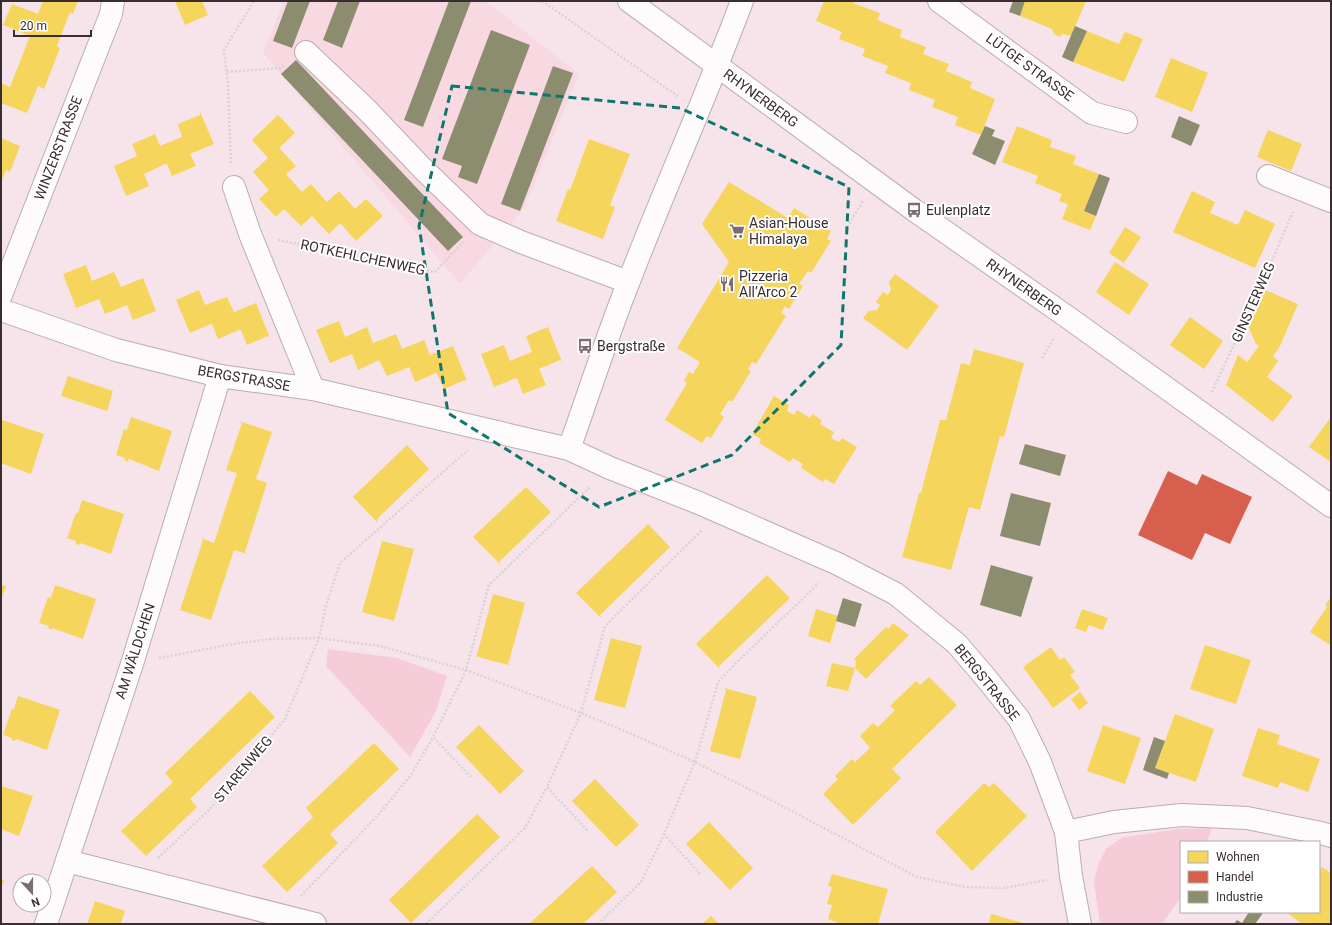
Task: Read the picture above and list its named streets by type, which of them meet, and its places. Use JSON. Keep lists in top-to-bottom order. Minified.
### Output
{"streets":{"street":["LÜTGE STRASSE","RHYNERBERG","WINZERSTRASSE","BERGSTRASSE","AM WÄLDCHEN"],"path":["ROTKEHLCHENWEG","GINSTERWEG","STARENWEG"]},"crossings":[["RHYNERBERG","GINSTERWEG"],["BERGSTRASSE","AM WÄLDCHEN"]],"places":{"bus stop":["Eulenplatz","Bergstraße"],"supermarket":["Asian-House Himalaya"],"restaurant":["Pizzeria All’Arco 2"]},"legend":["Wohnen","Handel","Industrie"],"scale_bar":"20 m","north":"bottom"}
